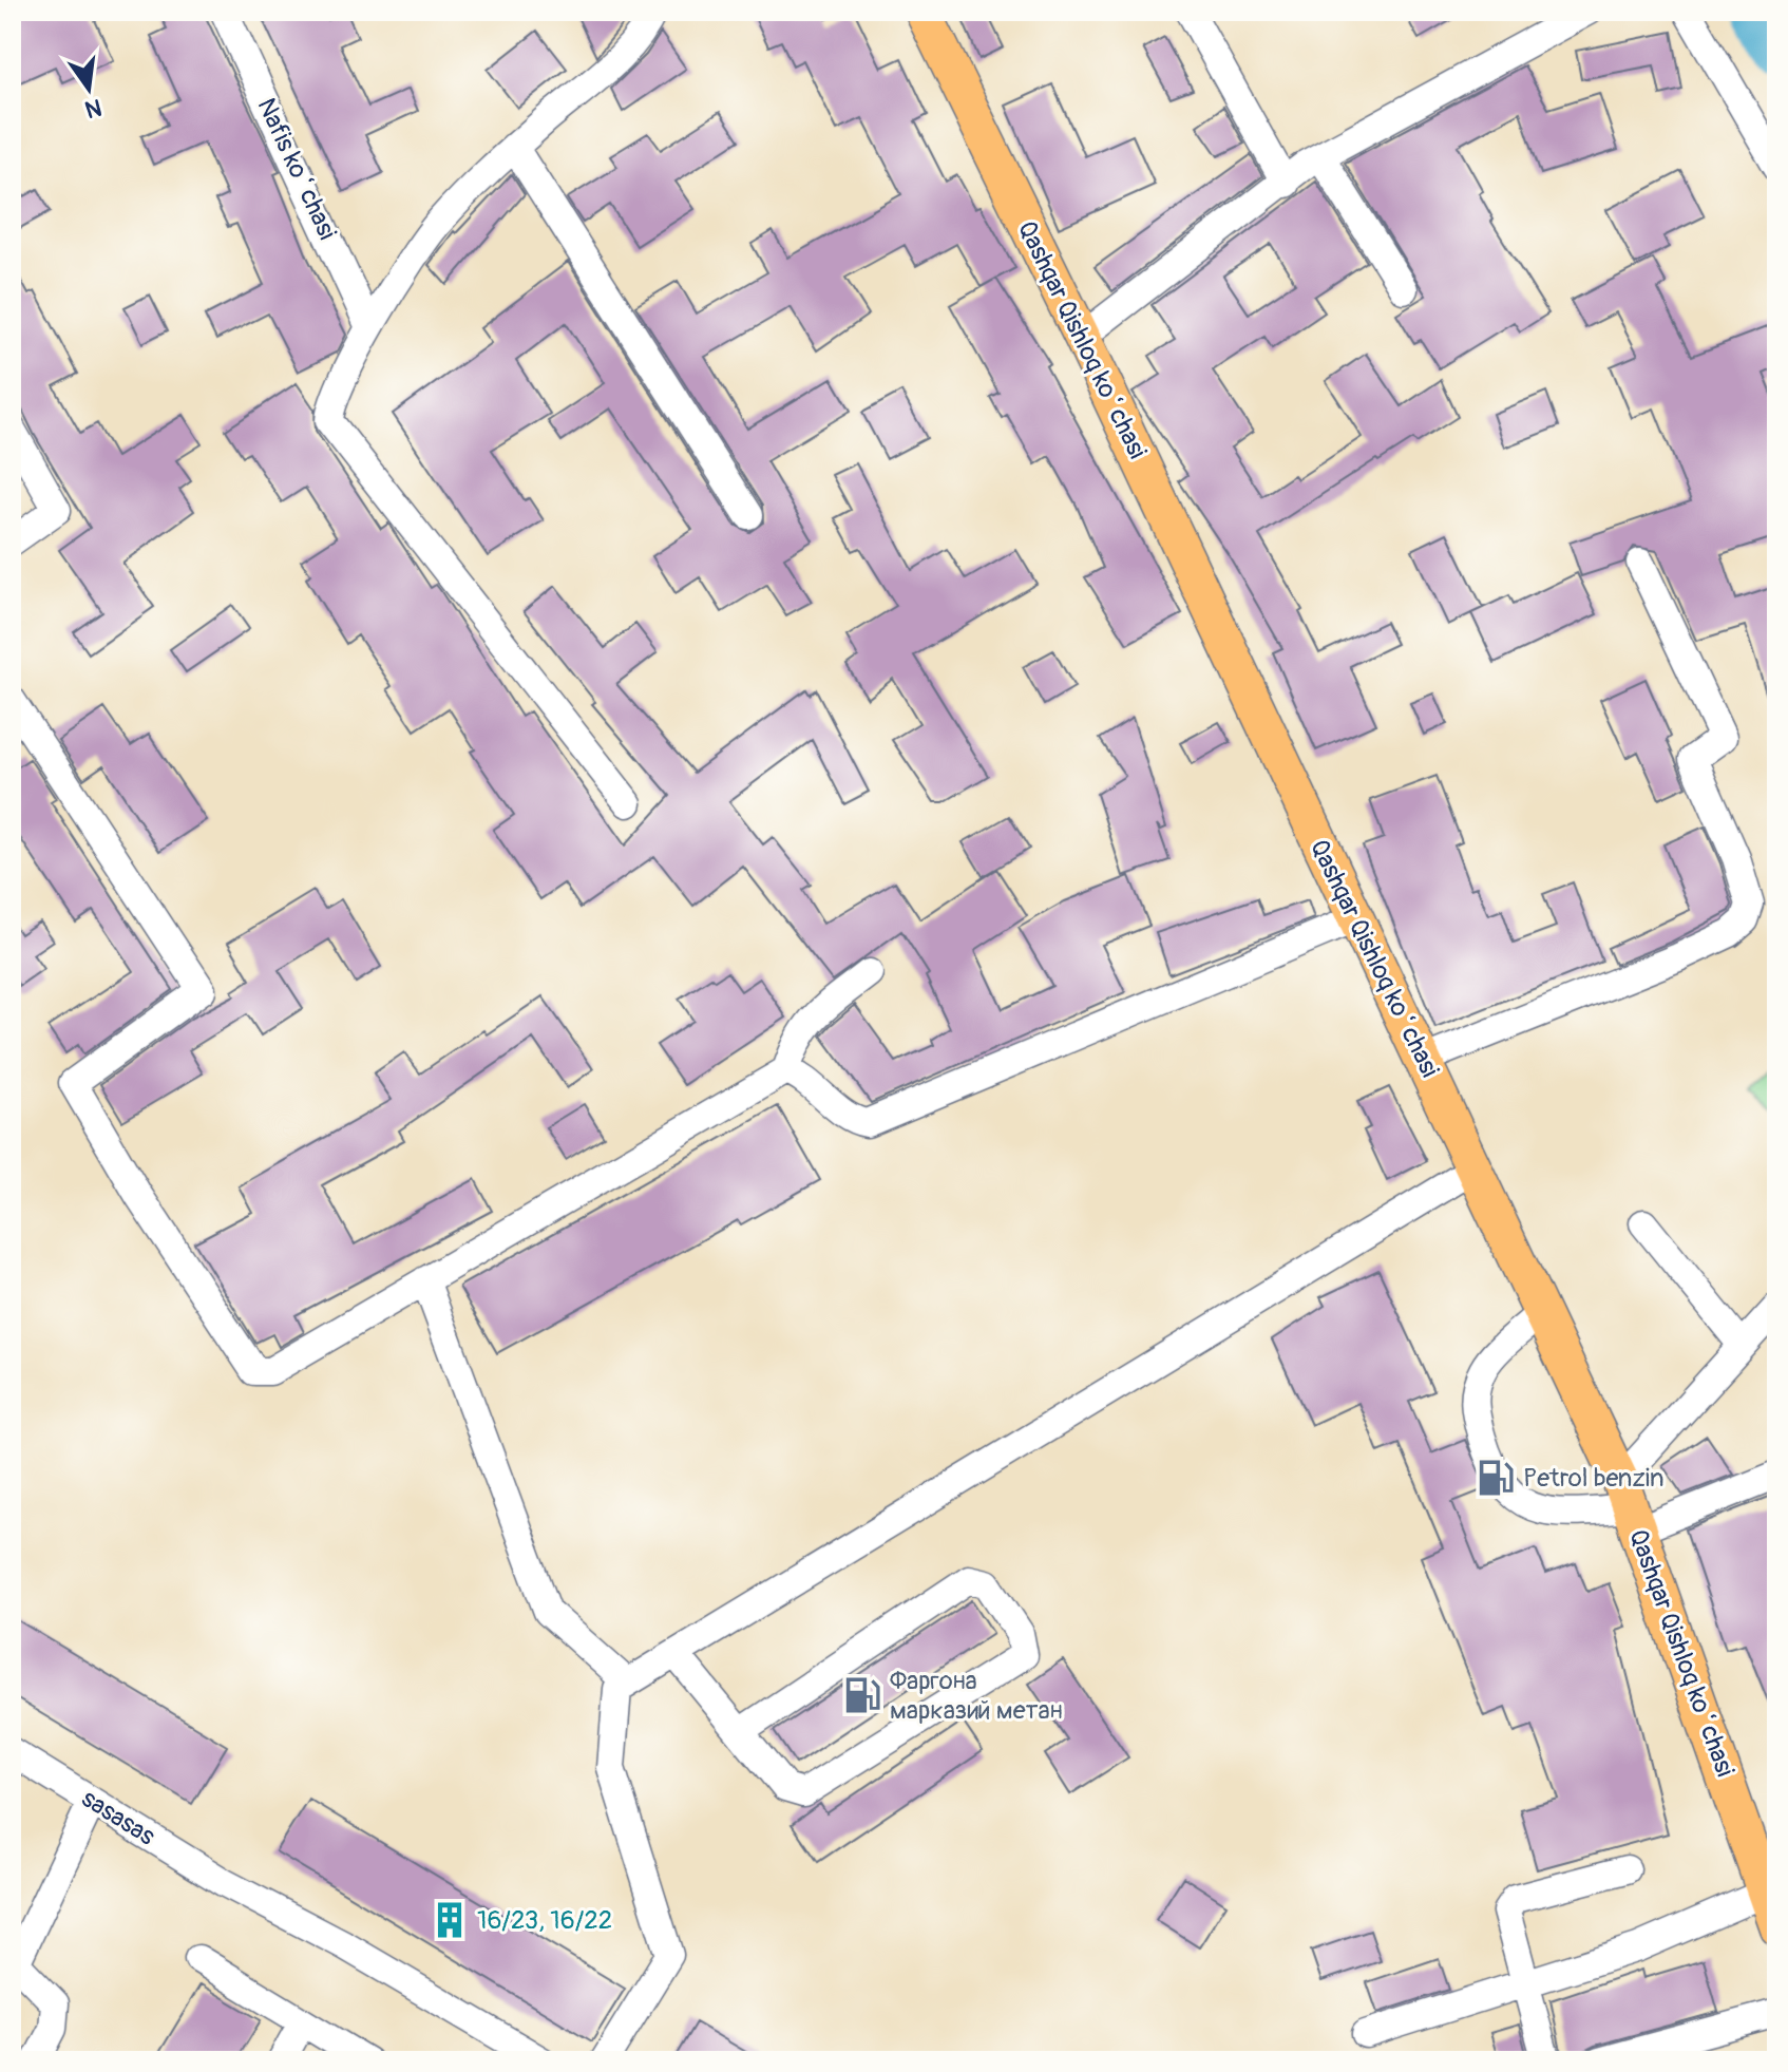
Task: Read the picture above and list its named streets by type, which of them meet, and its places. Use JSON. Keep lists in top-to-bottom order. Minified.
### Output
{"streets":{"main road":["Qashqar Qishloq koʻchasi"],"street":["Nafis koʻchasi","sasasas"]},"places":{"fuel station":["Petrol benzin","Фаргона марказий метан"],"building":["16/23, 16/22"]},"north":"bottom"}
